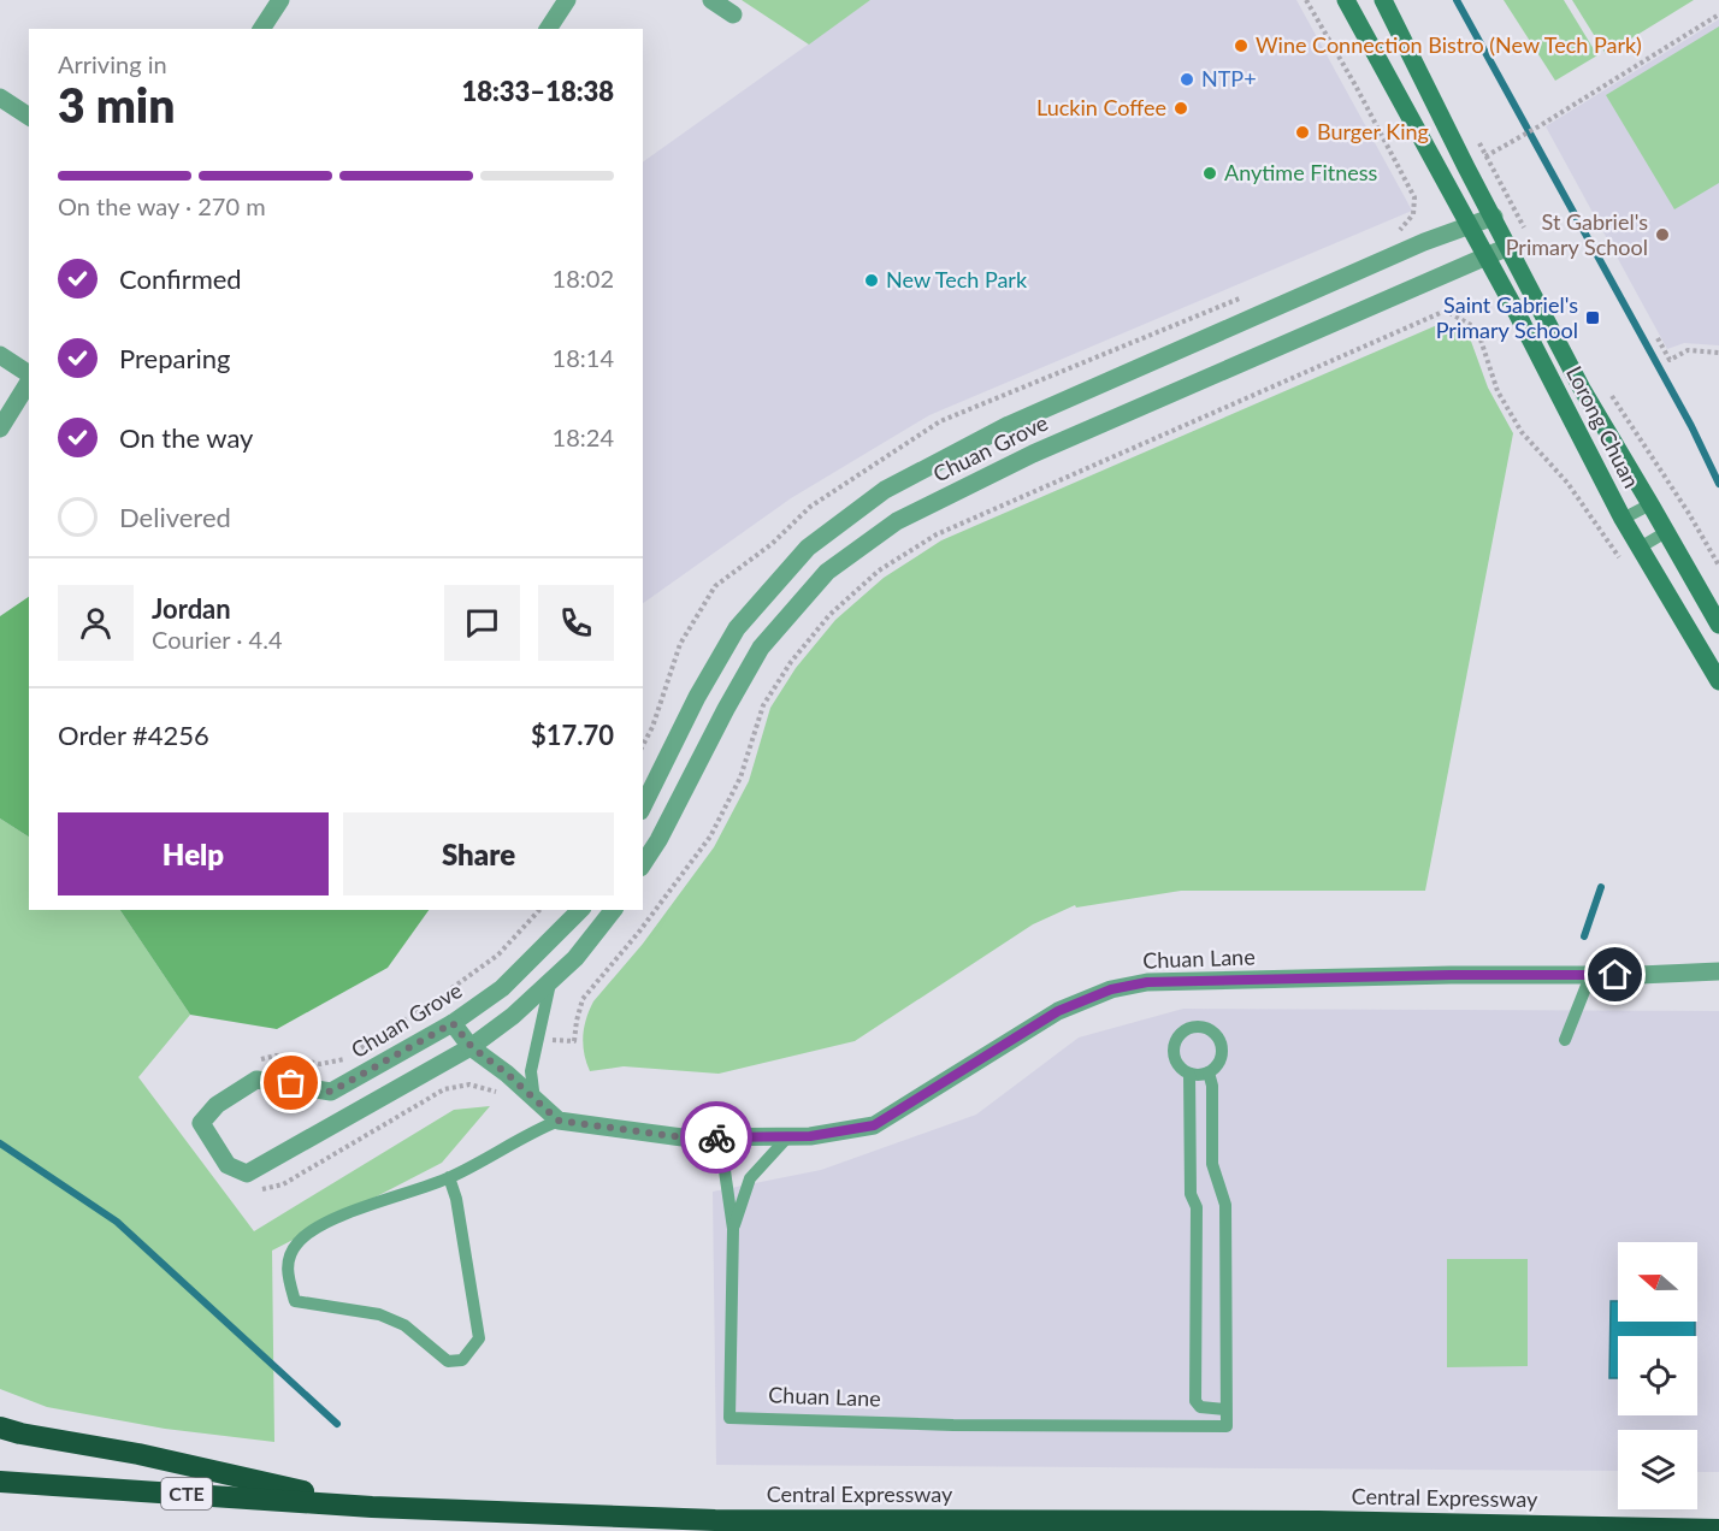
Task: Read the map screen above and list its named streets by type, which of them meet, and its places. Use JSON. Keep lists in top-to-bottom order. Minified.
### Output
{"streets":{"highway":["CTE","Central Expressway"],"main road":["Lorong Chuan"],"street":["Chuan Grove","Chuan Lane"]},"crossings":[["Lorong Chuan","Chuan Grove"]],"places":{"other":["Wine Connection Bistro (New Tech Park)","NTP+","Luckin Coffee","Burger King","Anytime Fitness","St Gabriel's Primary School","New Tech Park"],"transit":["Saint Gabriel's Primary School"]},"north":"left","page":{"heading":["3 min","Arriving in","18:33–18:38"],"panel":["Jordan","Courier · 4.4","Order #4256","$17.70"],"bar":"On the way · 270 m","list":[["Confirmed","18:02"],["Preparing","18:14"],["On the way","18:24"],"Delivered"],"buttons":["Help","Share"]}}
